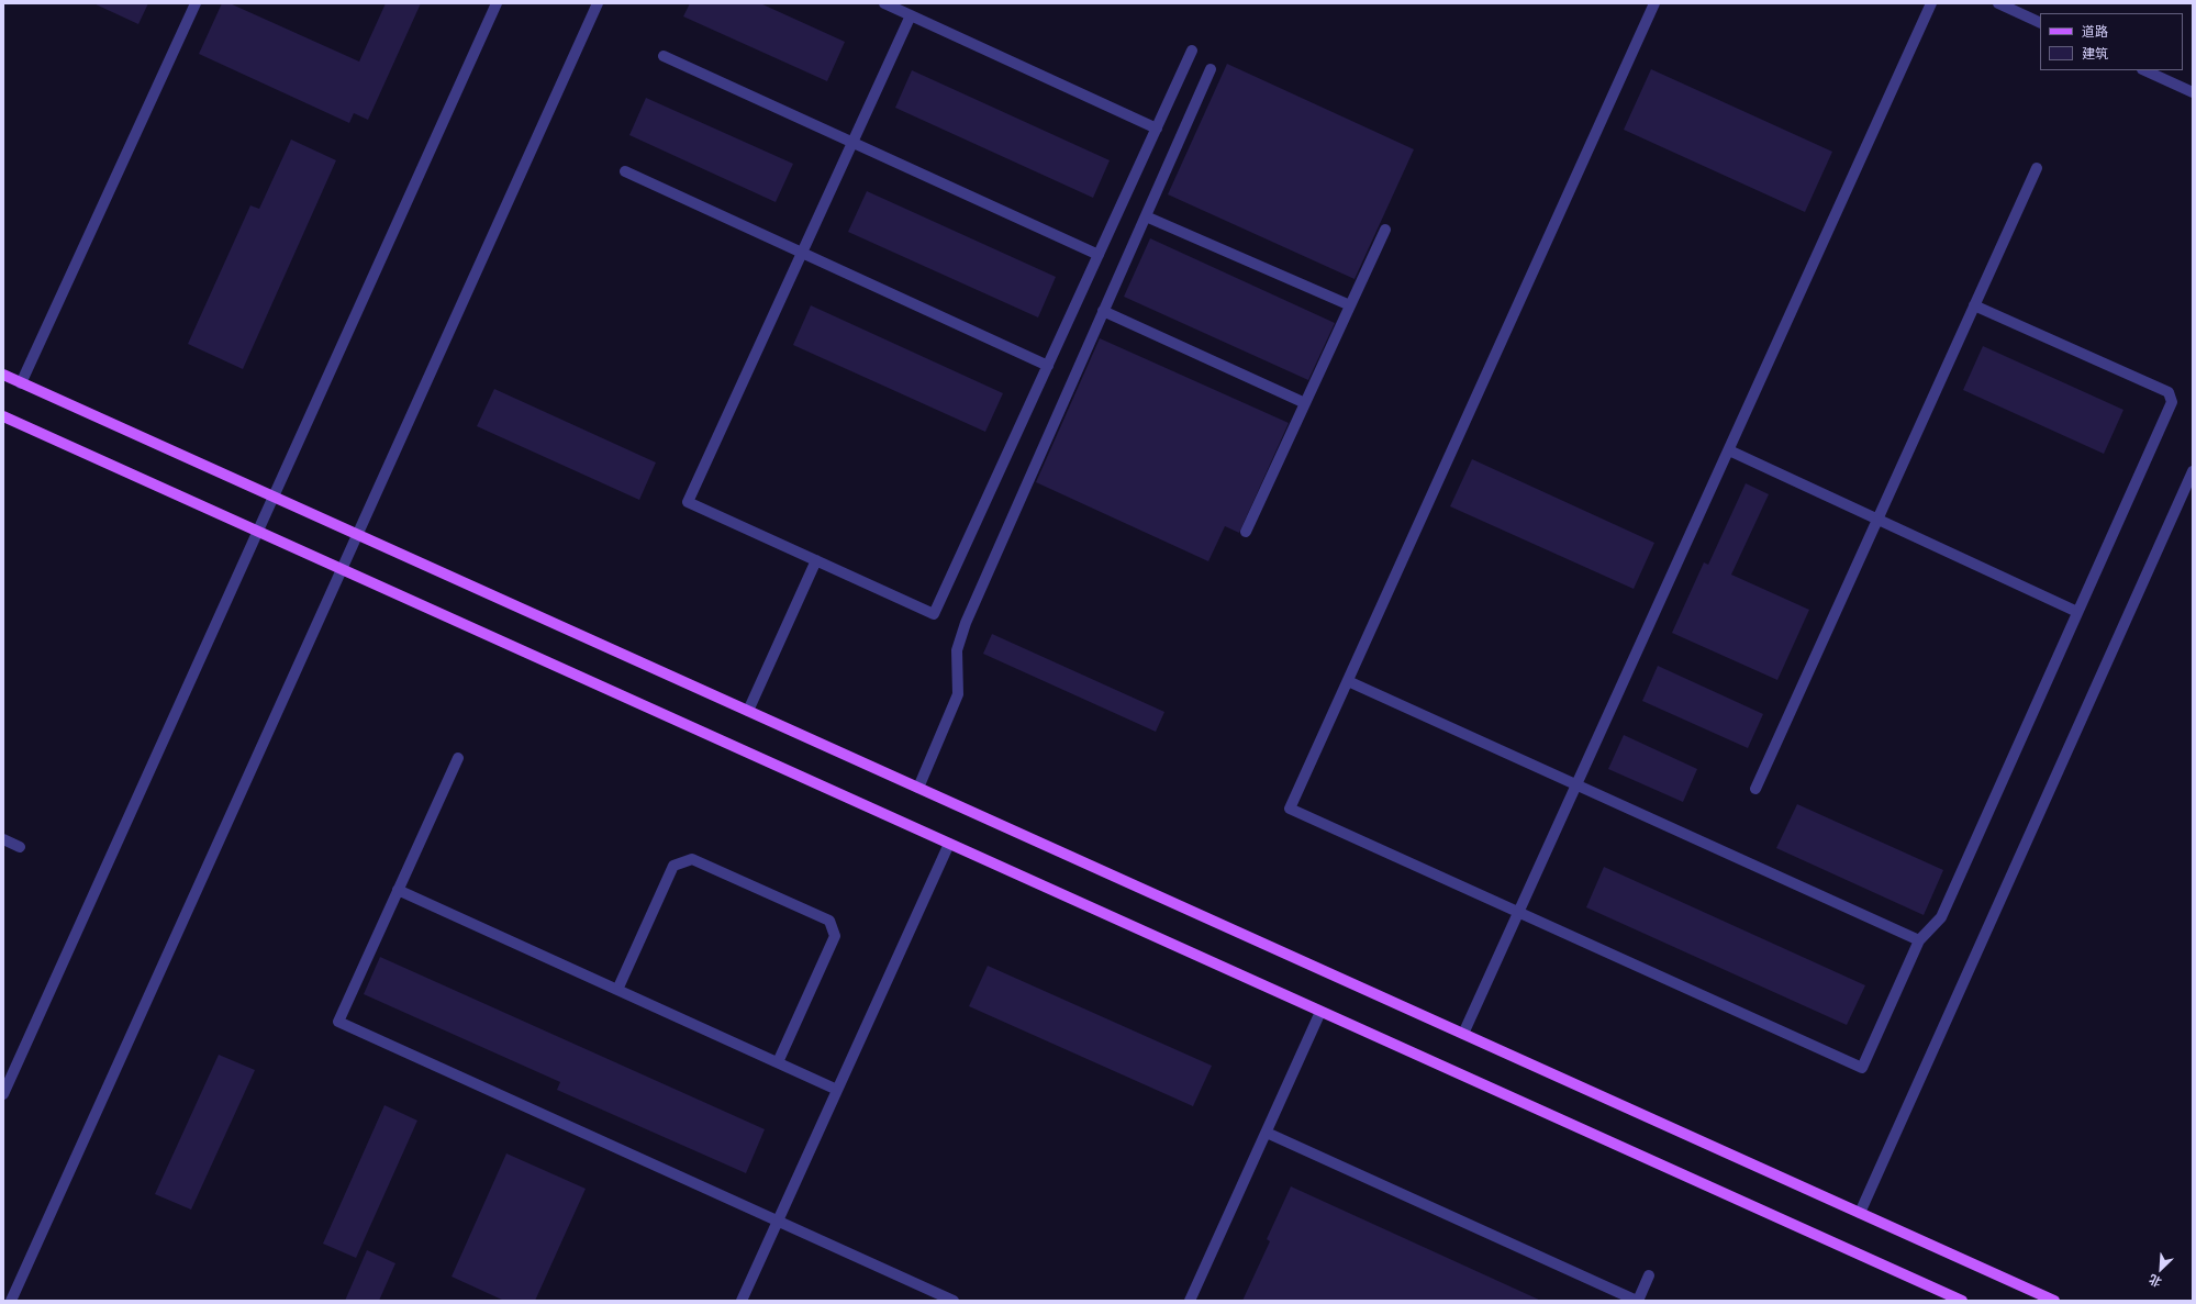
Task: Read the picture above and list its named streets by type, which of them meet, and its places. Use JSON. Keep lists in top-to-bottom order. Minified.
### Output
{"legend":["道路","建筑"],"north":"bottom left"}
